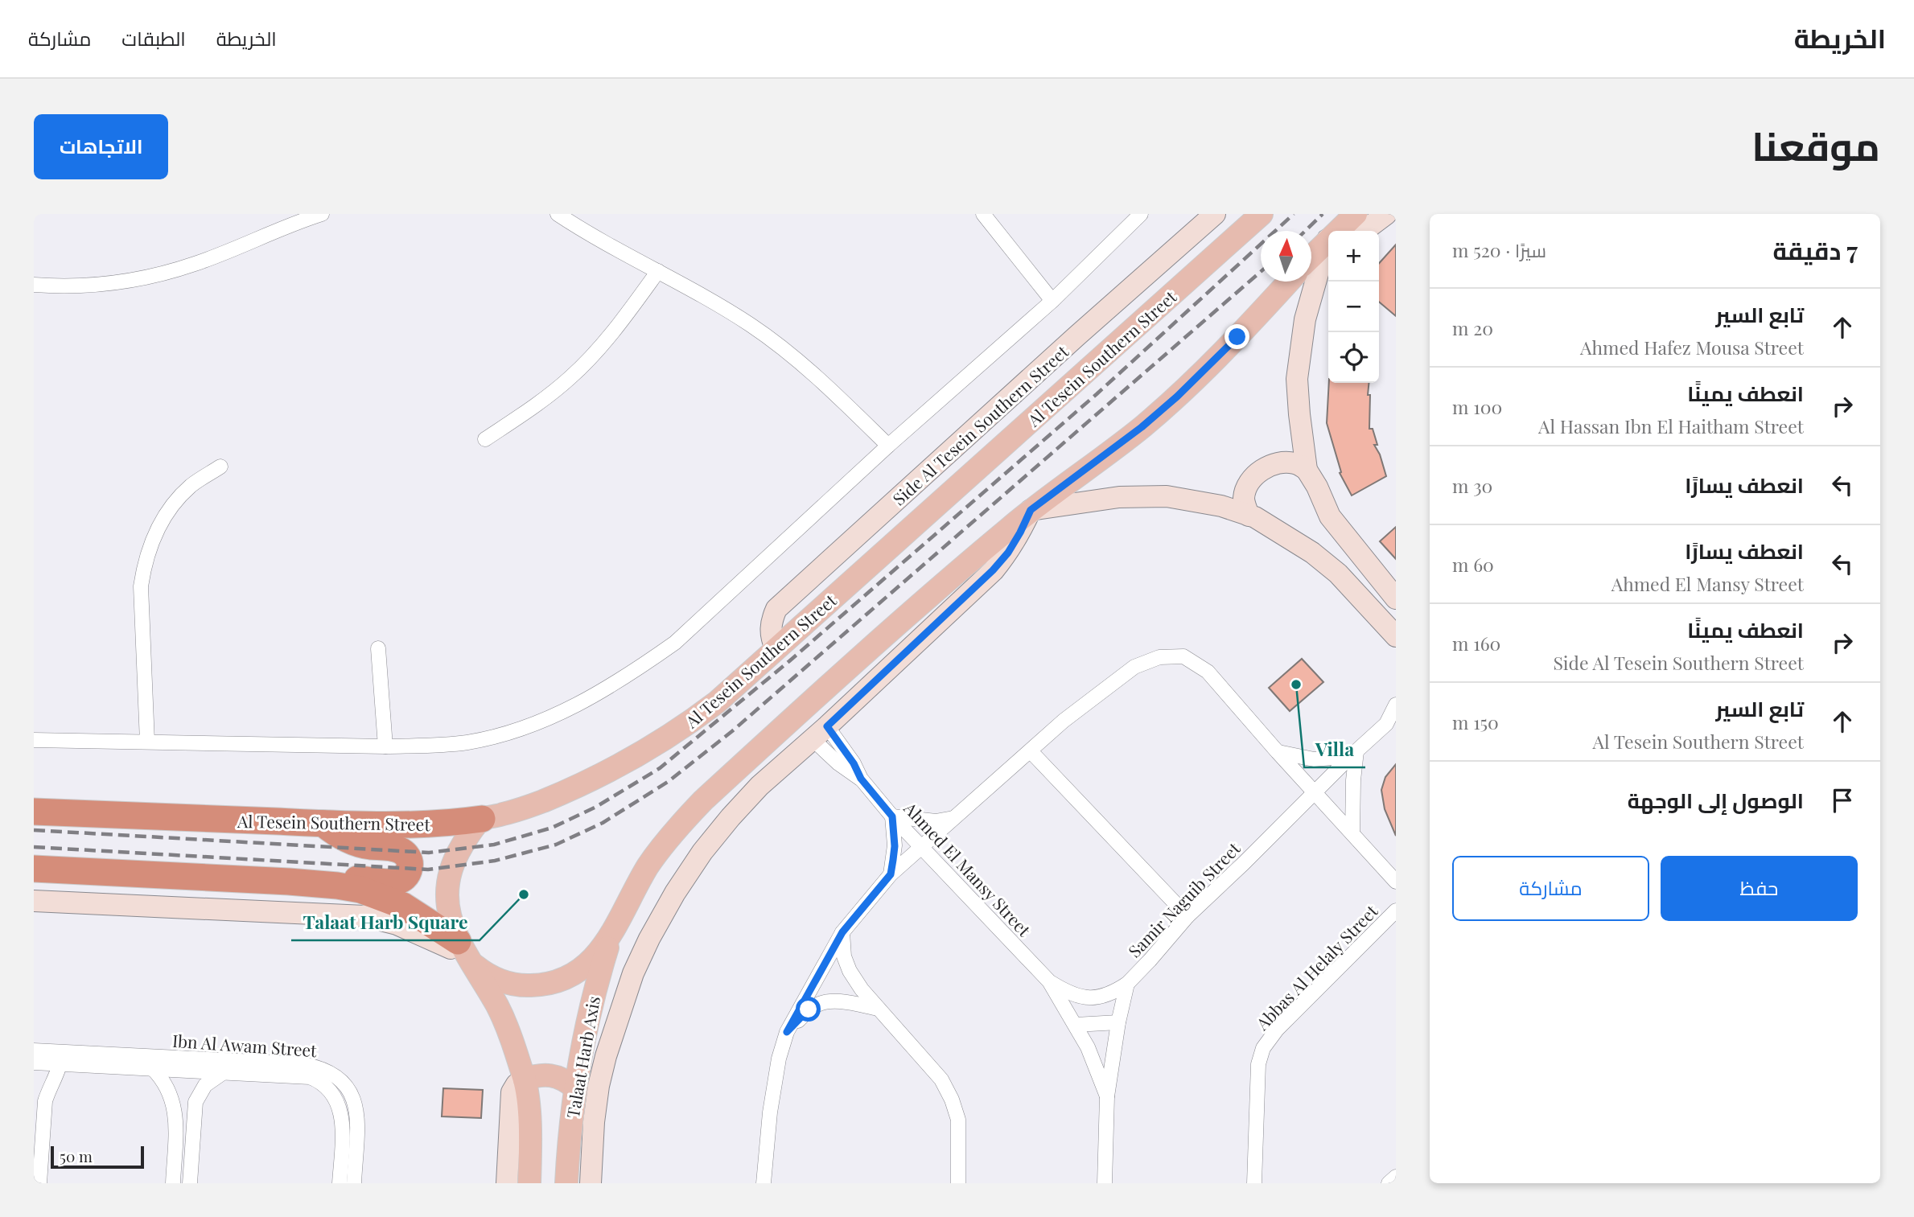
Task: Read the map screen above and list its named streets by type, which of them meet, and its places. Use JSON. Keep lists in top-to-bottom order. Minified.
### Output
{"streets":{"highway":["Al Tesein Southern Street"],"main road":["Talaat Harb Axis"],"street":["Side Al Tesein Southern Street","Ahmed El Mansy Street","Samir Naguib Street","Abbas Al Helaly Street","Ibn Al Awam Street"]},"crossings":[["Al Tesein Southern Street","Side Al Tesein Southern Street"],["Ahmed El Mansy Street","Samir Naguib Street"]],"places":["Villa","Talaat Harb Square"],"scale_bar":"50 m","north":"top","page":{"header":"الخريطة","nav":["الخريطة","الطبقات","مشاركة"],"title":"موقعنا","buttons":["الاتجاهات",["حفظ","مشاركة"]],"heading":["7 دقيقة","سيرًا · 520 m"],"map_buttons":["+","−"],"list":[["تابع السير","Ahmed Hafez Mousa Street","20 m"],["انعطف يمينًا","Al Hassan Ibn El Haitham Street","100 m"],["انعطف يسارًا","30 m"],["انعطف يسارًا","Ahmed El Mansy Street","60 m"],["انعطف يمينًا","Side Al Tesein Southern Street","160 m"],["تابع السير","Al Tesein Southern Street","150 m"],"الوصول إلى الوجهة"],"scale":"50 m"}}
